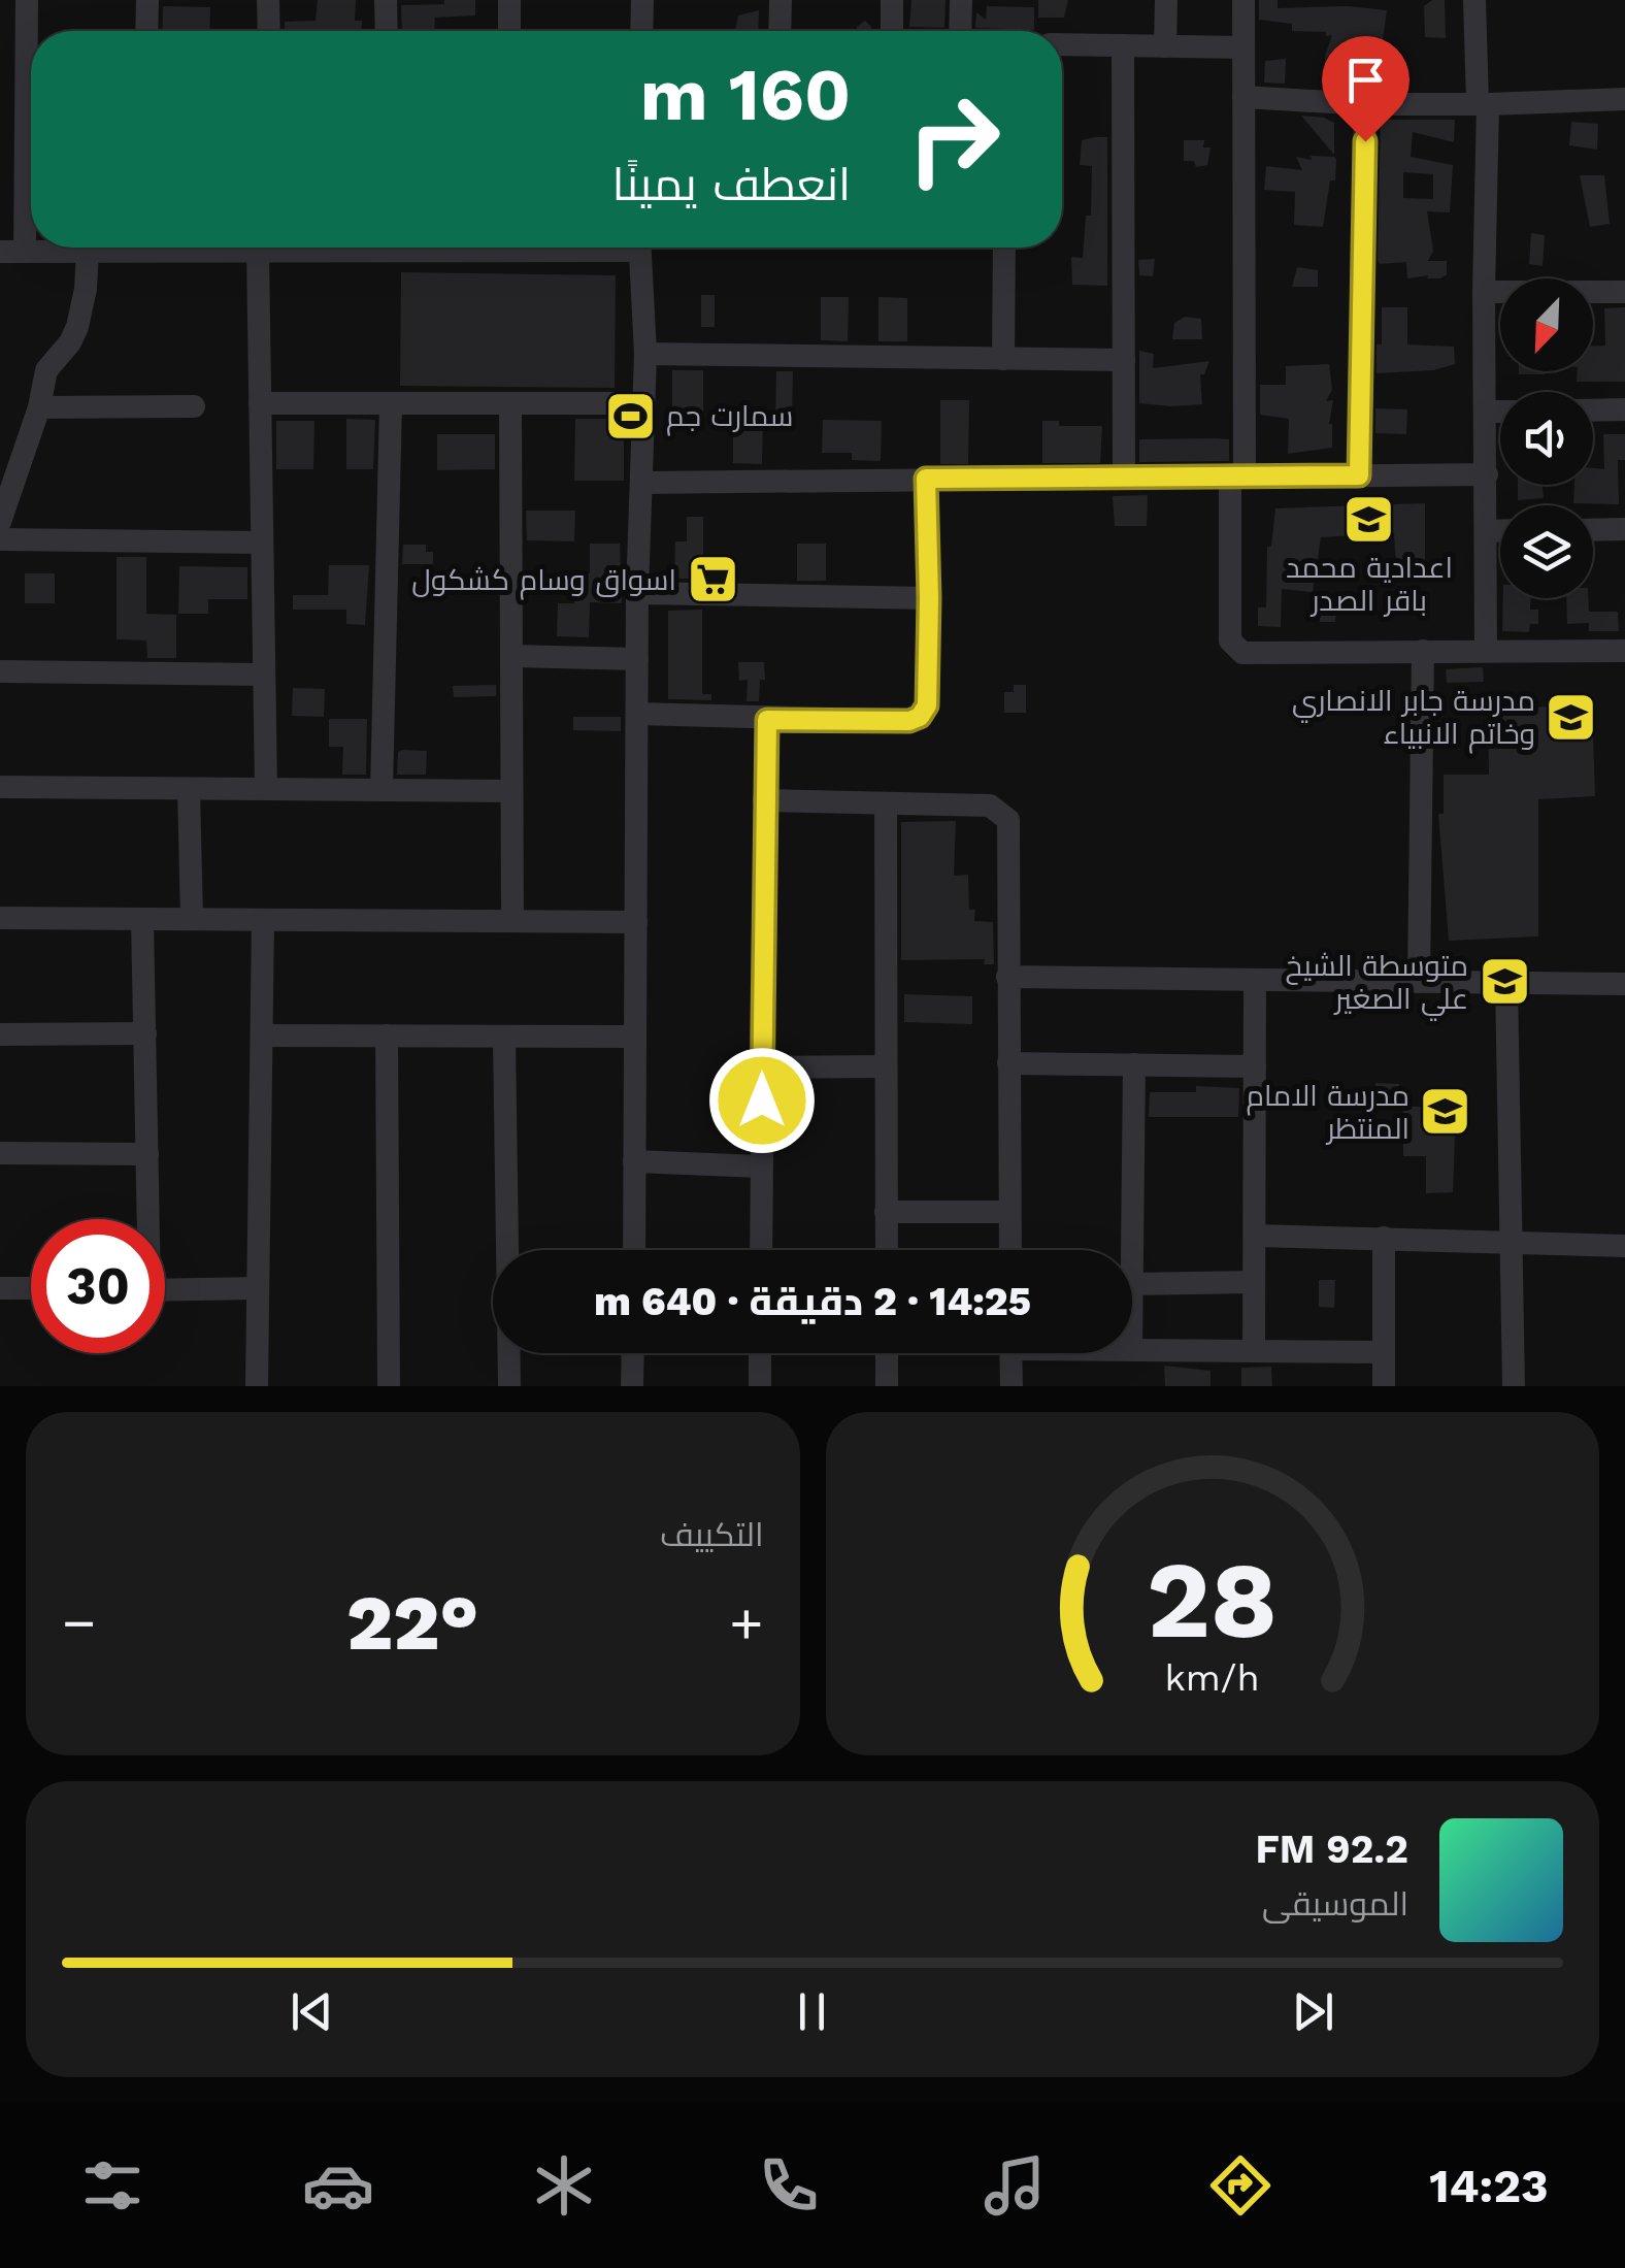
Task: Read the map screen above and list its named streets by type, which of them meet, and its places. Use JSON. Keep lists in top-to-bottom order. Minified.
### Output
{"places":{"sports":["سمارت جم"],"school or university":["اعدادية محمد باقر الصدر","مدرسة جابر الانصاري وخاتم الانبياء","متوسطة الشيخ علي الصغير","مدرسة الامام المنتظر"],"supermarket":["اسواق وسام كشكول"]},"north":"bottom left","page":{"turn":["160 m","انعطف يمينًا"],"limit":"30","trip":"14:25 · 2 دقيقة · 640 m","tile":"التكييف","heat":["−","22°","+"],"song":["92.2 FM","الموسيقى"],"tabs":"14:23","gauge":["28","km/h"]}}
